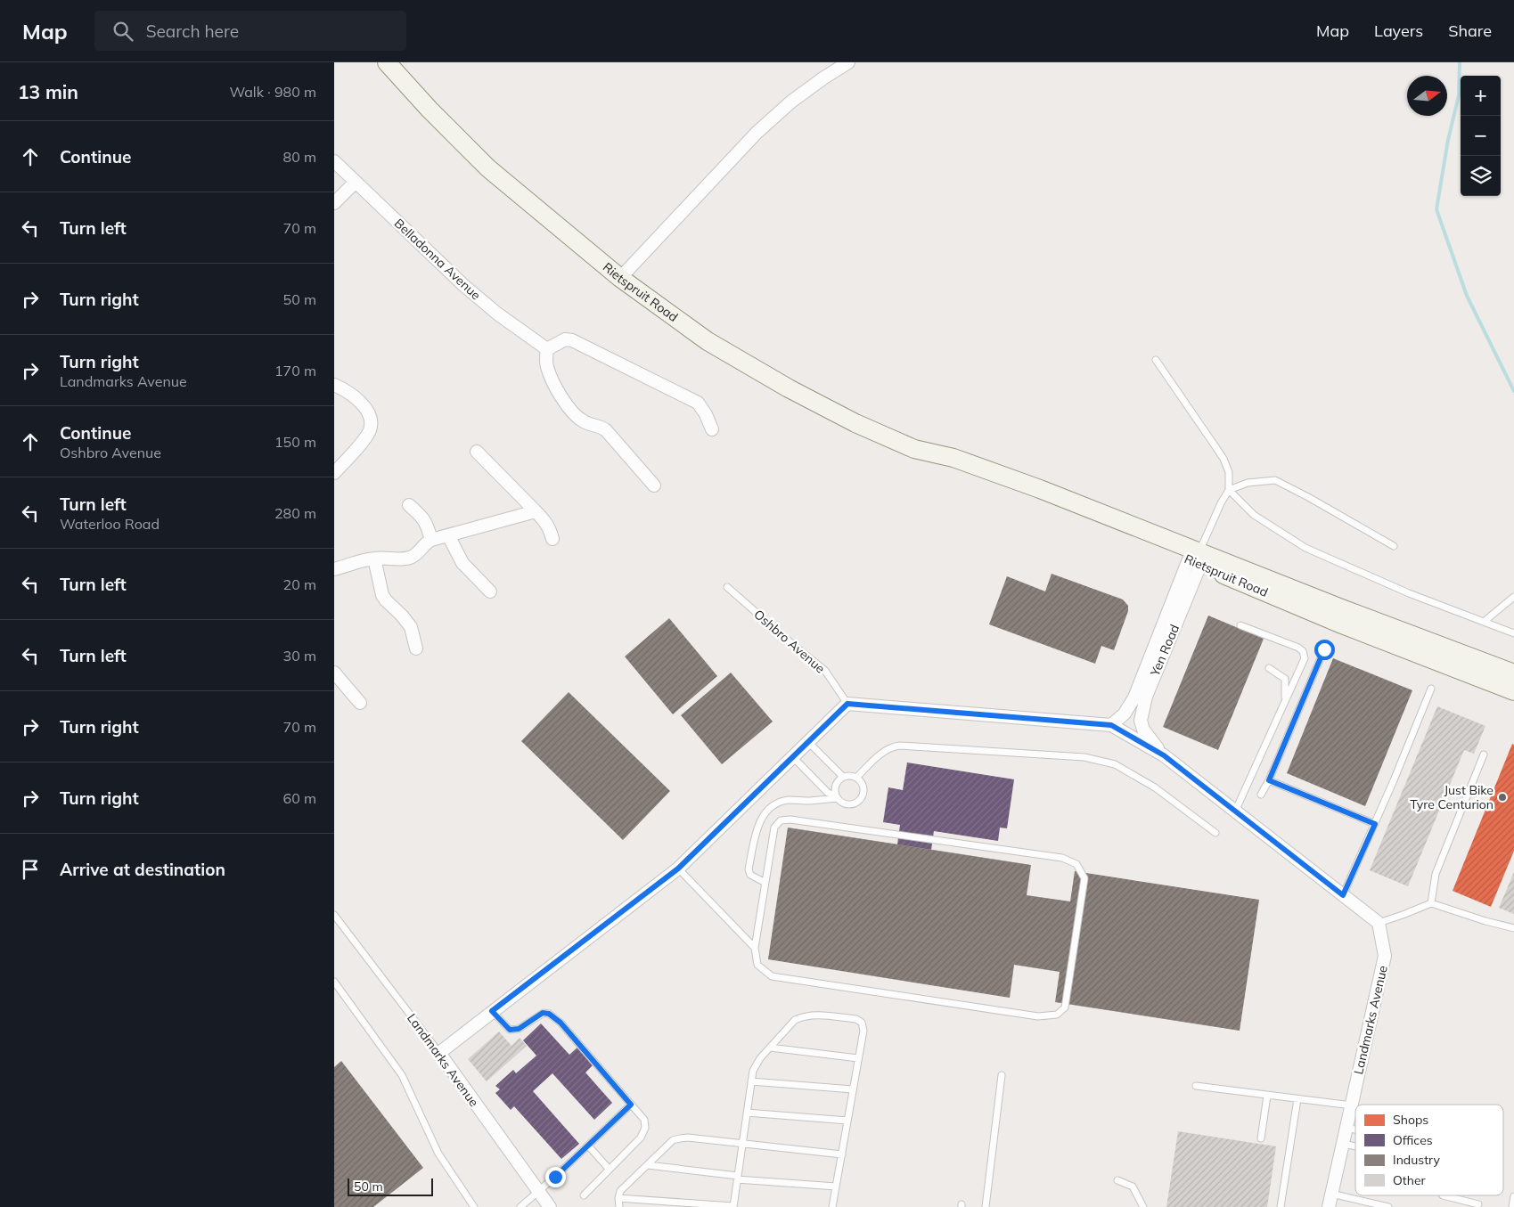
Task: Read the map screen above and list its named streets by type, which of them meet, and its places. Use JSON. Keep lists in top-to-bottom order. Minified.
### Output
{"streets":{"street":["Belladonna Avenue","Rietspruit Road","Yen Road","Landmarks Avenue"],"lane":["Oshbro Avenue"]},"crossings":[["Rietspruit Road","Yen Road"]],"places":["Just Bike Tyre Centurion"],"legend":["Shops","Offices","Industry","Other"],"scale_bar":"50 m","north":"right","page":{"header":"Map","search":"Search here","nav":["Map","Layers","Share"],"heading":["13 min","Walk · 980 m"],"map_buttons":["+","−"],"list":[["Continue","80 m"],["Turn left","70 m"],["Turn right","50 m"],["Turn right","Landmarks Avenue","170 m"],["Continue","Oshbro Avenue","150 m"],["Turn left","Waterloo Road","280 m"],["Turn left","20 m"],["Turn left","30 m"],["Turn right","70 m"],["Turn right","60 m"],"Arrive at destination"],"scale":"50 m"}}
